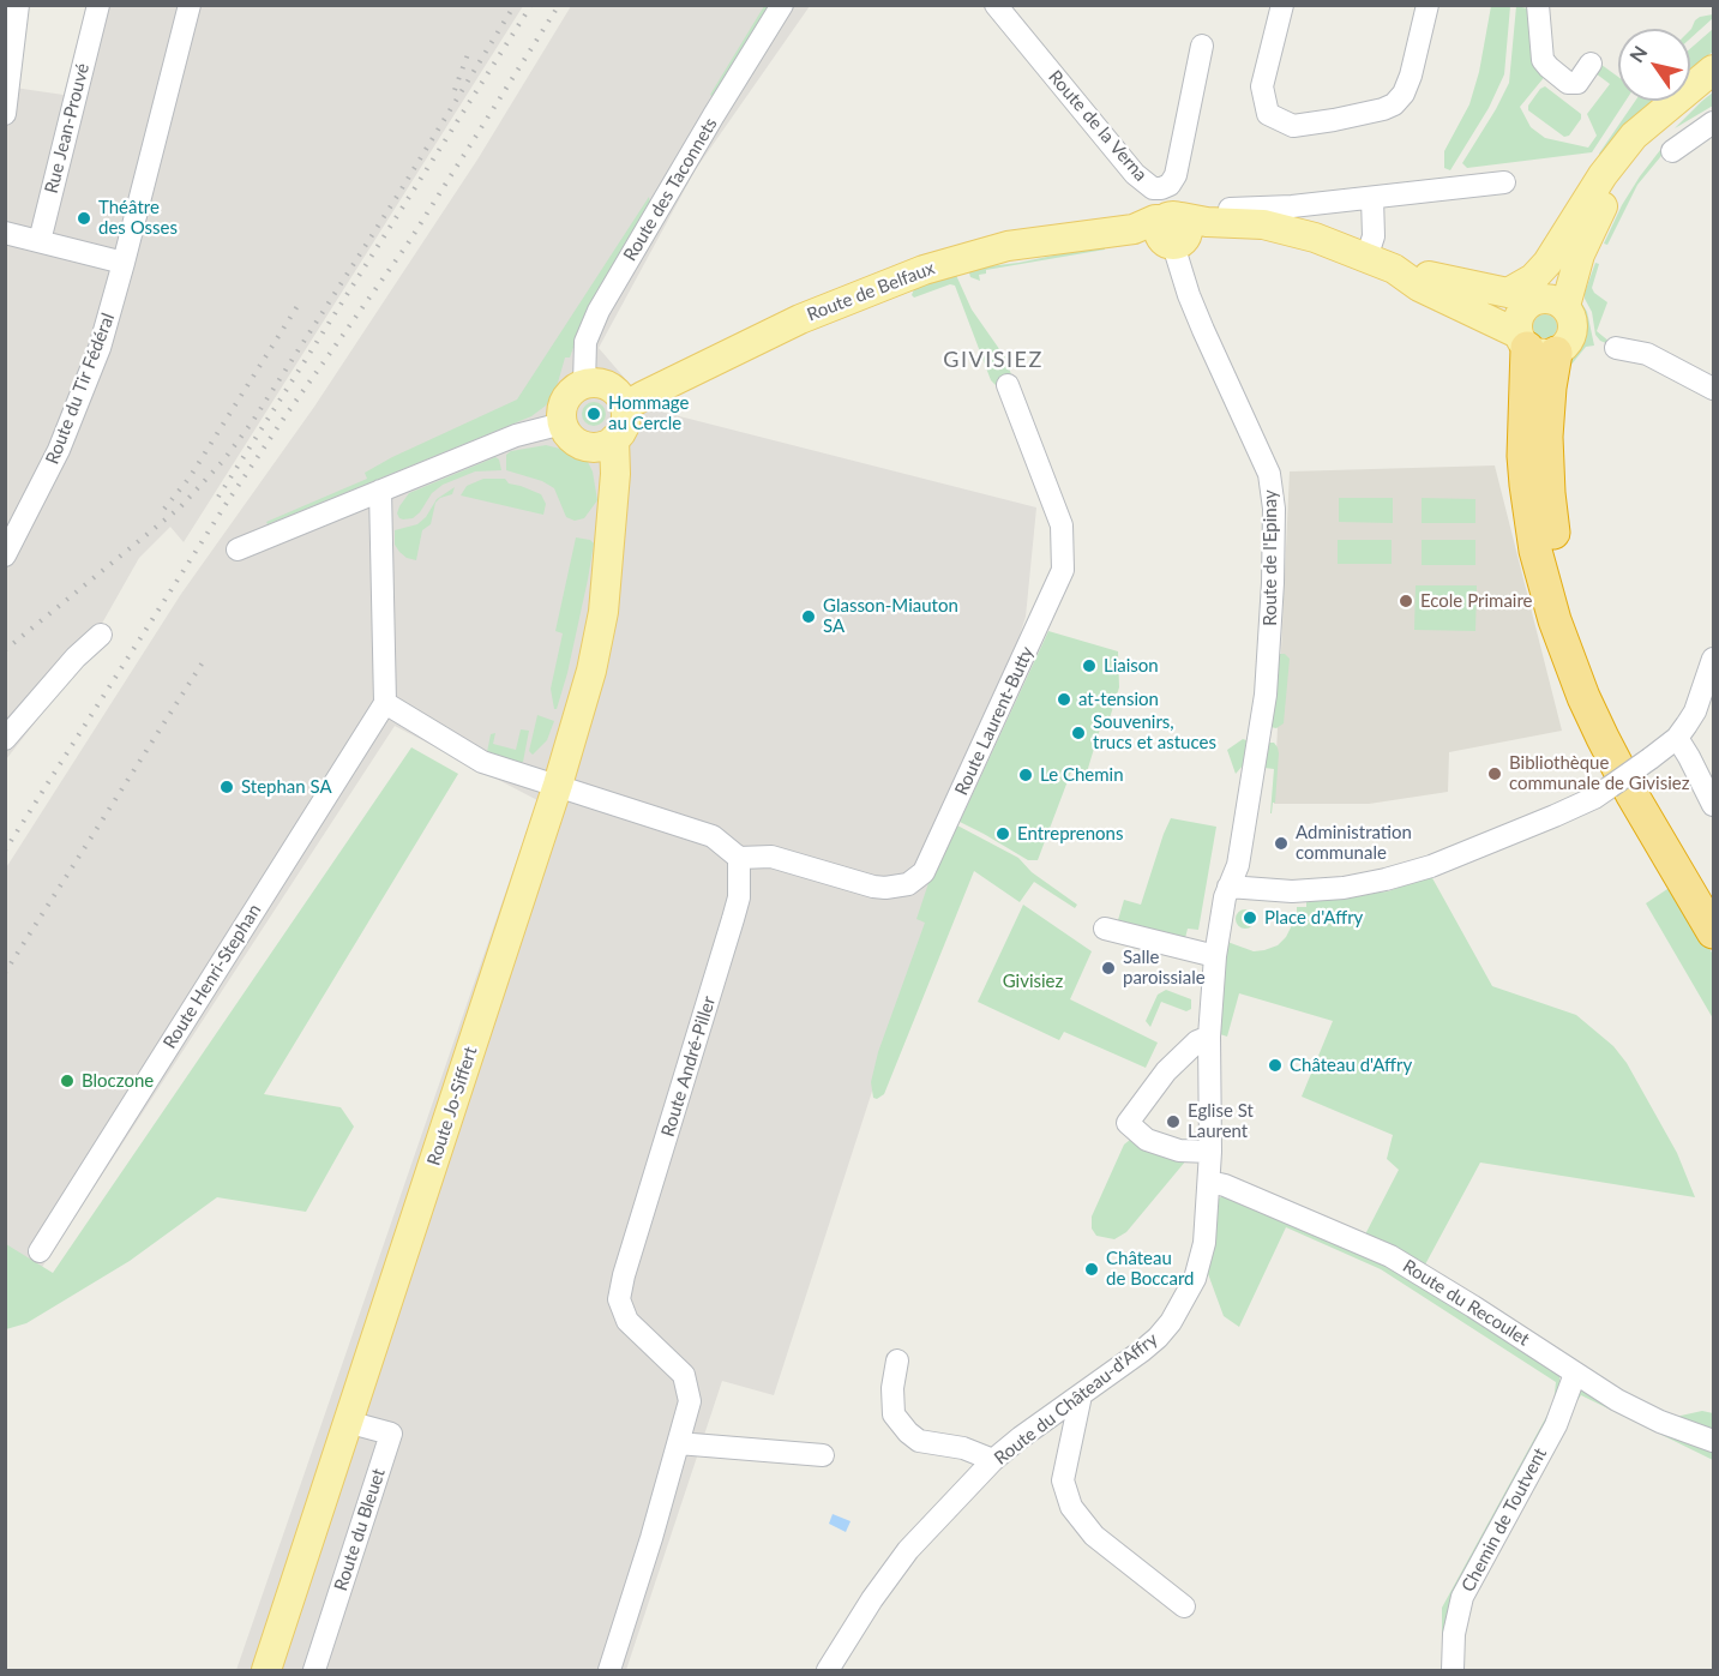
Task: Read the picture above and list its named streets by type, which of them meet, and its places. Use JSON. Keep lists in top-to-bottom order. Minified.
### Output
{"streets":{"main road":["Route de Belfaux","Route Jo-Siffert"],"street":["Route de la Verna","Rue Jean-Prouvé","Route des Taconnets","Route du Tir Fédéral","Route de l'Epinay","Route Laurent-Butty","Route Henri-Stephan","Route André-Piller","Route du Recoulet","Route du Château-d'Affry","Chemin de Toutvent","Route du Bleuet"]},"crossings":[["Route des Taconnets","Route de Belfaux"],["Route des Taconnets","Route Jo-Siffert"],["Route de Belfaux","Route de l'Epinay"],["Route de Belfaux","Route Jo-Siffert"],["Route Laurent-Butty","Route André-Piller"],["Route Jo-Siffert","Route du Bleuet"],["Route du Recoulet","Route du Château-d'Affry"],["Route du Recoulet","Chemin de Toutvent"]],"districts":["GIVISIEZ"],"parks":["Givisiez"],"places":["Théâtre des Osses","Hommage au Cercle","Ecole Primaire","Glasson-Miauton SA","Liaison","at-tension","Souvenirs, trucs et astuces","Bibliothèque communale de Givisiez","Le Chemin","Stephan SA","Entreprenons","Administration communale","Place d'Affry","Salle paroissiale","Château d'Affry","Bloczone","Eglise St Laurent","Château de Boccard"],"north":"top left"}
